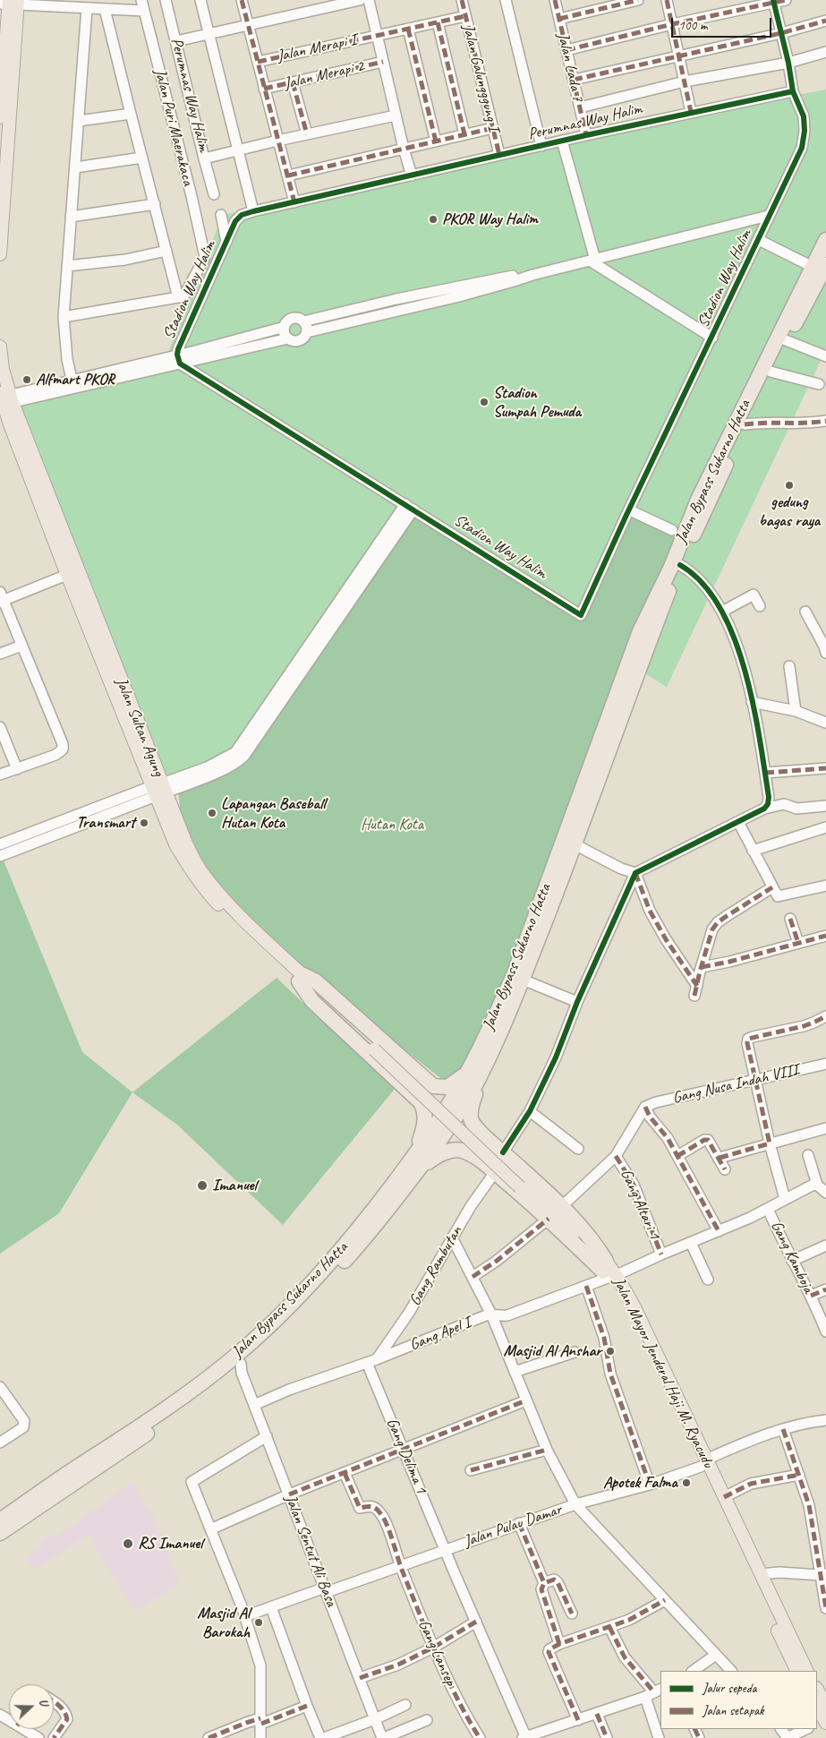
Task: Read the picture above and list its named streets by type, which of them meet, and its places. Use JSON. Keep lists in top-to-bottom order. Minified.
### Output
{"streets":{"highway":["Jalan Bypass Sukarno Hatta"],"main road":["Jalan Sultan Agung","Jalan Mayor Jenderal Haji M. Ryacudu"],"street":["Jalan Merapi I","Jalan Lada 7","Jalan Merapi 2","Jalan Galungggung I","Perumnas Way Halim","Jalan Puri Maerakaca","Stadion Way Halim","Gang Nusa Indah VIII","Gang Altari 1","Gang Kamboja","Gang Rambutan","Gang Apel I","Gang Delima 1","Jalan Pulau Damar","Jalan Sentut Ali Basa","Gang Lansep"]},"crossings":[["Jalan Merapi I","Jalan Merapi 2"],["Jalan Merapi I","Jalan Galungggung I"],["Jalan Merapi I","Perumnas Way Halim"],["Jalan Lada 7","Perumnas Way Halim"],["Jalan Galungggung I","Perumnas Way Halim"],["Perumnas Way Halim","Stadion Way Halim"],["Stadion Way Halim","Jalan Sultan Agung"],["Jalan Bypass Sukarno Hatta","Jalan Sentut Ali Basa"],["Jalan Sultan Agung","Jalan Mayor Jenderal Haji M. Ryacudu"],["Gang Altari 1","Gang Apel I"],["Gang Kamboja","Gang Apel I"],["Gang Rambutan","Gang Apel I"],["Gang Rambutan","Gang Delima 1"],["Gang Apel I","Jalan Mayor Jenderal Haji M. Ryacudu"],["Gang Apel I","Gang Delima 1"],["Gang Apel I","Jalan Sentut Ali Basa"],["Jalan Mayor Jenderal Haji M. Ryacudu","Jalan Pulau Damar"],["Gang Delima 1","Jalan Pulau Damar"],["Jalan Pulau Damar","Jalan Sentut Ali Basa"],["Jalan Pulau Damar","Gang Lansep"]],"parks":["Hutan Kota"],"places":["PKOR Way Halim","Alfmart PKOR","Stadion Sumpah Pemuda","gedung bagas raya","Lapangan Baseball Hutan Kota","Transmart","Imanuel","Masjid Al Anshar","Apotek Falma","RS Imanuel","Masjid Al Barokah"],"legend":["Jalur sepeda","Jalan setapak"],"scale_bar":"100 m","north":"right"}
